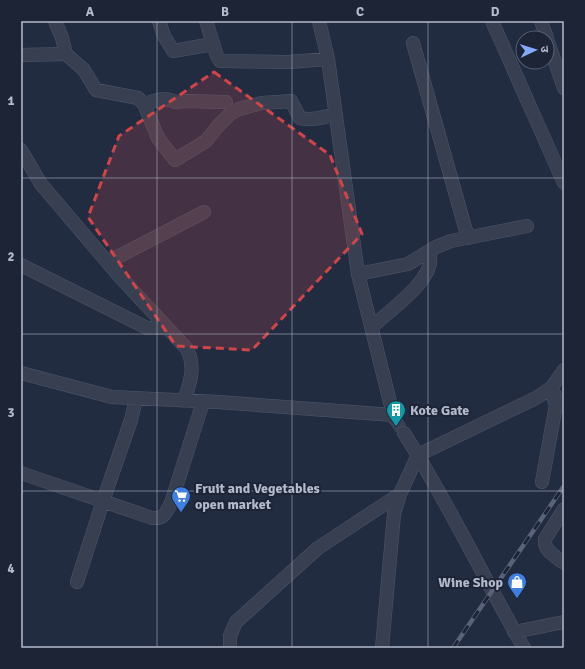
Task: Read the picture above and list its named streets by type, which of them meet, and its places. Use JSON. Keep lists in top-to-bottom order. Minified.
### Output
{"places":{"building":["Kote Gate"],"supermarket":["Fruit and Vegetables open market"],"shop":["Wine Shop"]},"north":"right","grid":{"columns":["A","B","C","D"],"rows":["1","2","3","4"]}}
